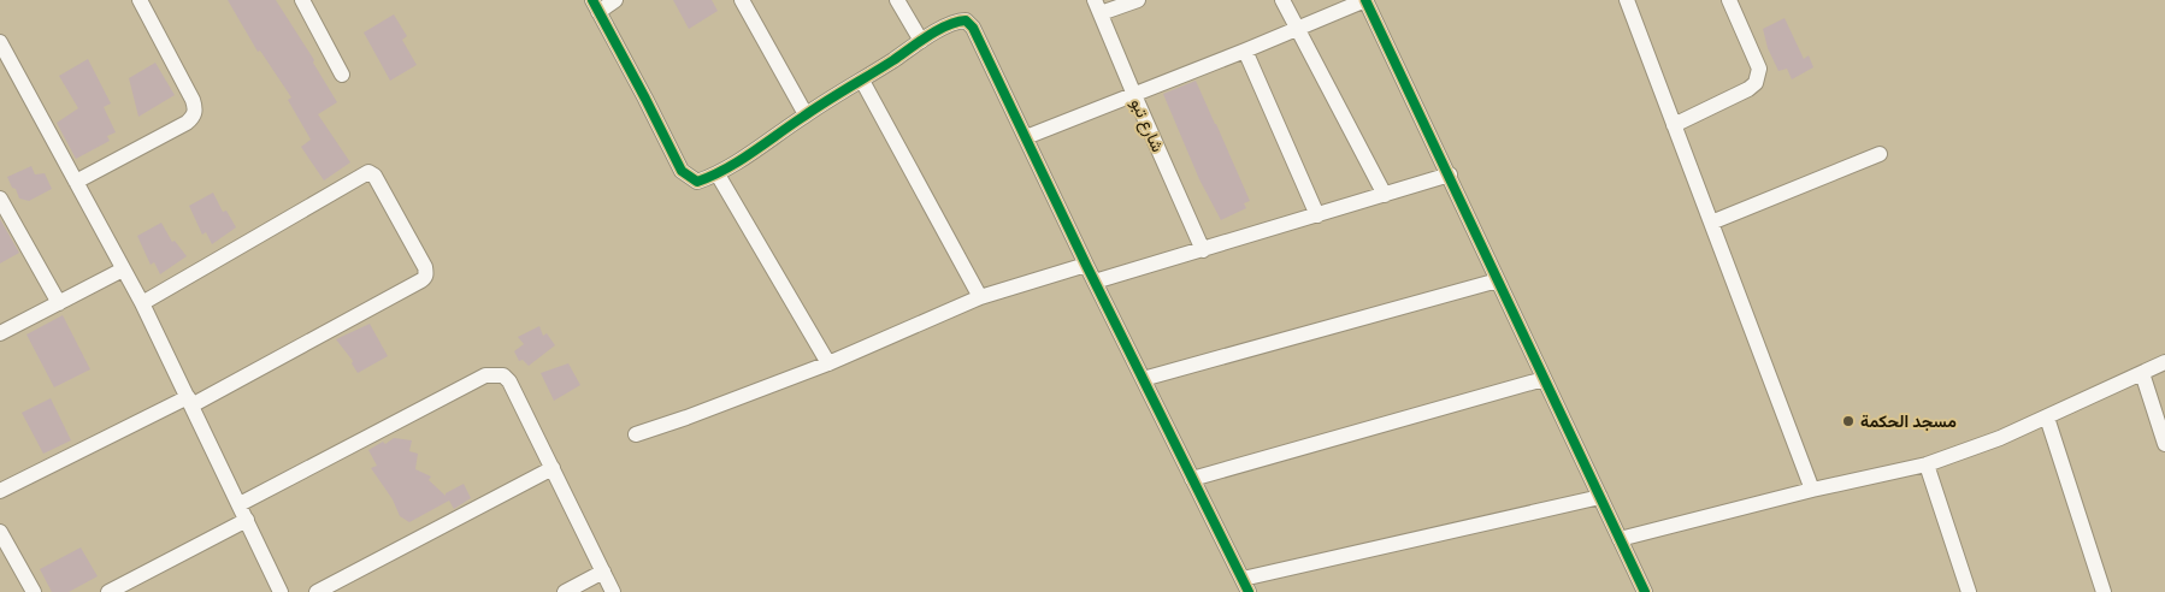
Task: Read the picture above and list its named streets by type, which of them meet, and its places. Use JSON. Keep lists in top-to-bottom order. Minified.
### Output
{"streets":{"street":["شارع تبو"]},"places":["مسجد الحكمة"]}
